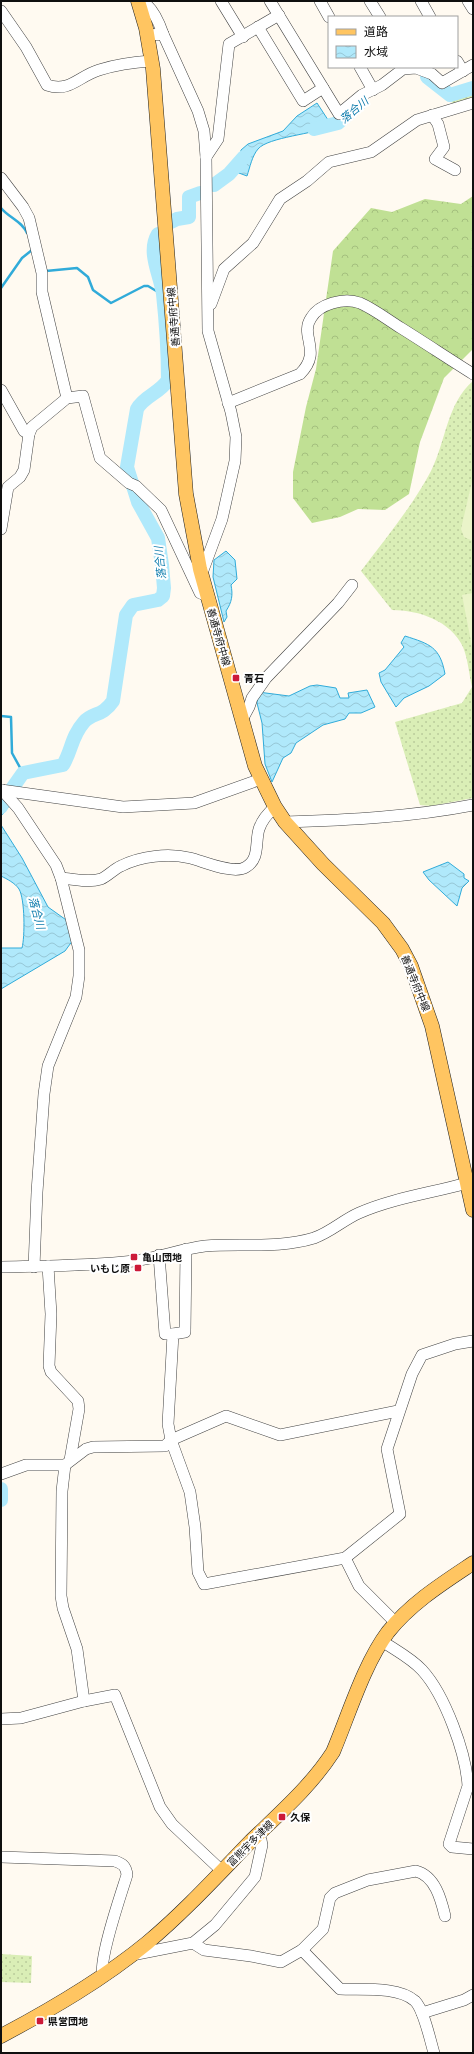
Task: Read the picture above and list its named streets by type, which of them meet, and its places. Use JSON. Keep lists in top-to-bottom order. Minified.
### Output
{"streets":{"main road":["善通寺府中線","富熊宇多津線"]},"water":["落合川"],"places":{"transit":["青石","亀山団地","いもじ原","久保","県営団地"]},"legend":["道路","水域"]}
